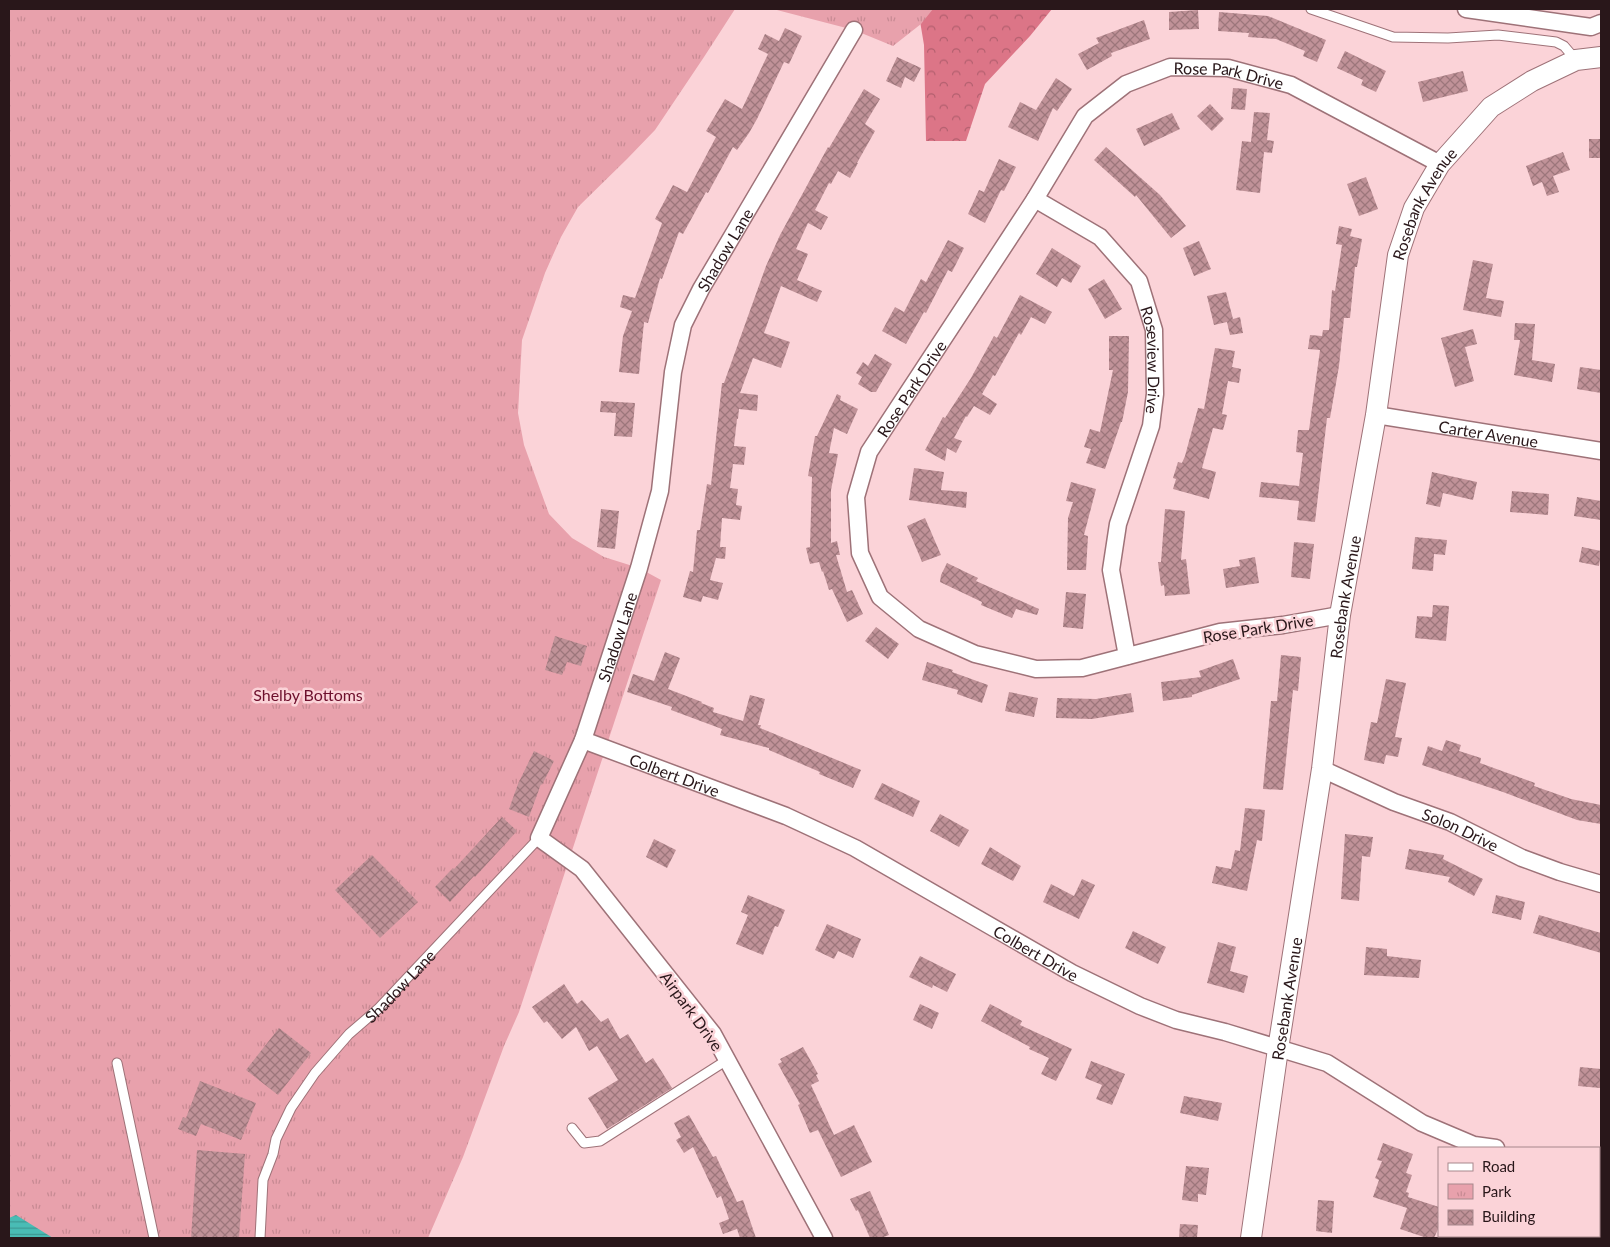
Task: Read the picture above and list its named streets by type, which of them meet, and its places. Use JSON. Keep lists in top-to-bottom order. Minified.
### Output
{"streets":{"street":["Rose Park Drive","Rosebank Avenue","Shadow Lane","Roseview Drive","Carter Avenue","Colbert Drive","Solon Drive","Airpark Drive"]},"crossings":[["Rose Park Drive","Rosebank Avenue"],["Rose Park Drive","Roseview Drive"],["Rosebank Avenue","Carter Avenue"],["Rosebank Avenue","Colbert Drive"],["Rosebank Avenue","Solon Drive"],["Shadow Lane","Colbert Drive"],["Shadow Lane","Airpark Drive"]],"parks":["Shelby Bottoms"],"legend":["Road","Park","Building"]}
